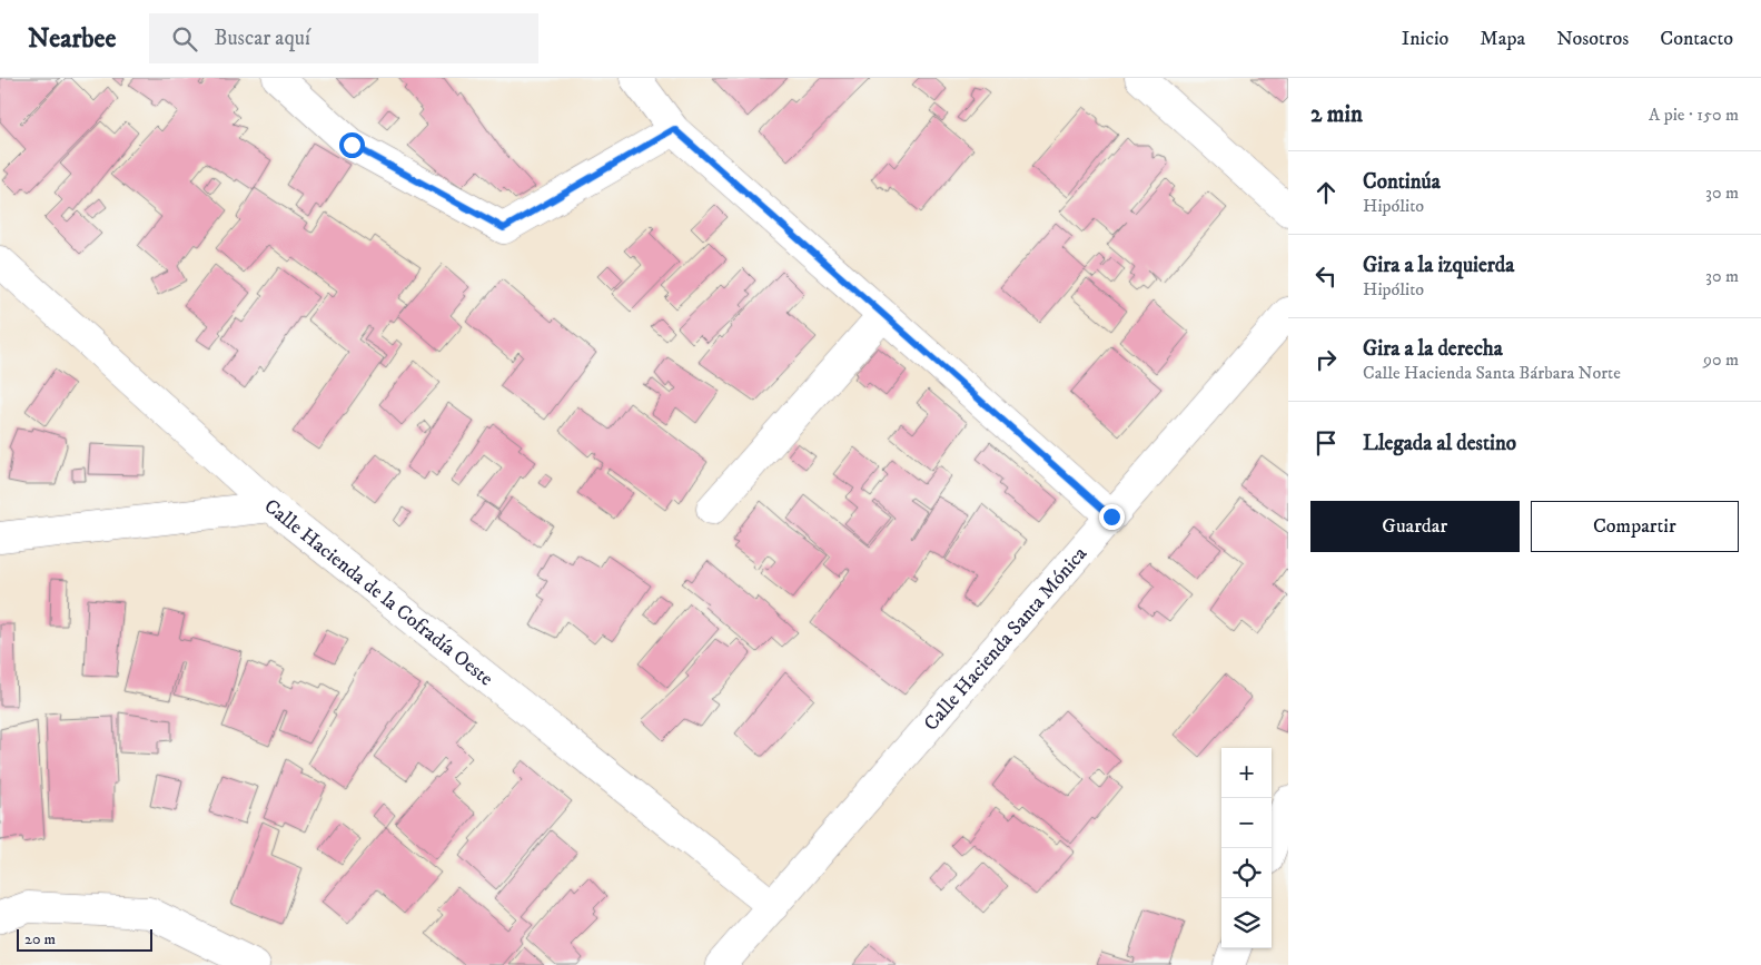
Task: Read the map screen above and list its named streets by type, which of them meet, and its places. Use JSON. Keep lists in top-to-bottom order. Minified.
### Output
{"streets":{"street":["Calle Hacienda de la Cofradía Oeste","Calle Hacienda Santa Mónica"]},"crossings":[["Calle Hacienda de la Cofradía Oeste","Calle Hacienda Santa Mónica"]],"scale_bar":"20 m","page":{"header":"Nearbee","search":"Buscar aquí","nav":["Inicio","Mapa","Nosotros","Contacto"],"heading":["2 min","A pie · 150 m"],"list":[["Continúa","Hipólito","30 m"],["Gira a la izquierda","Hipólito","30 m"],["Gira a la derecha","Calle Hacienda Santa Bárbara Norte","90 m"],"Llegada al destino"],"buttons":["Guardar","Compartir"],"map_buttons":["+","−"],"scale":"20 m"}}
